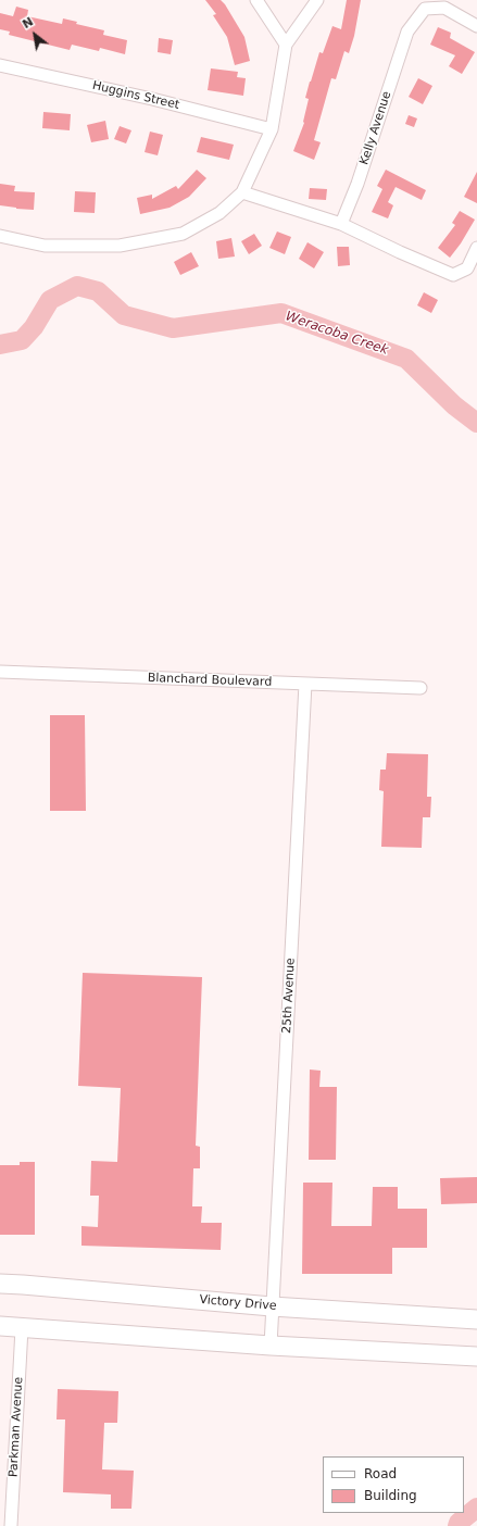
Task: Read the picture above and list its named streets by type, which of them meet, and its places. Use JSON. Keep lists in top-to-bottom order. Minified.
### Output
{"streets":{"highway":["Victory Drive"],"street":["Huggins Street","Kelly Avenue","Blanchard Boulevard","25th Avenue","Parkman Avenue"]},"crossings":[["Blanchard Boulevard","25th Avenue"],["25th Avenue","Victory Drive"]],"water":["Weracoba Creek"],"legend":["Road","Building"],"north":"top left"}
